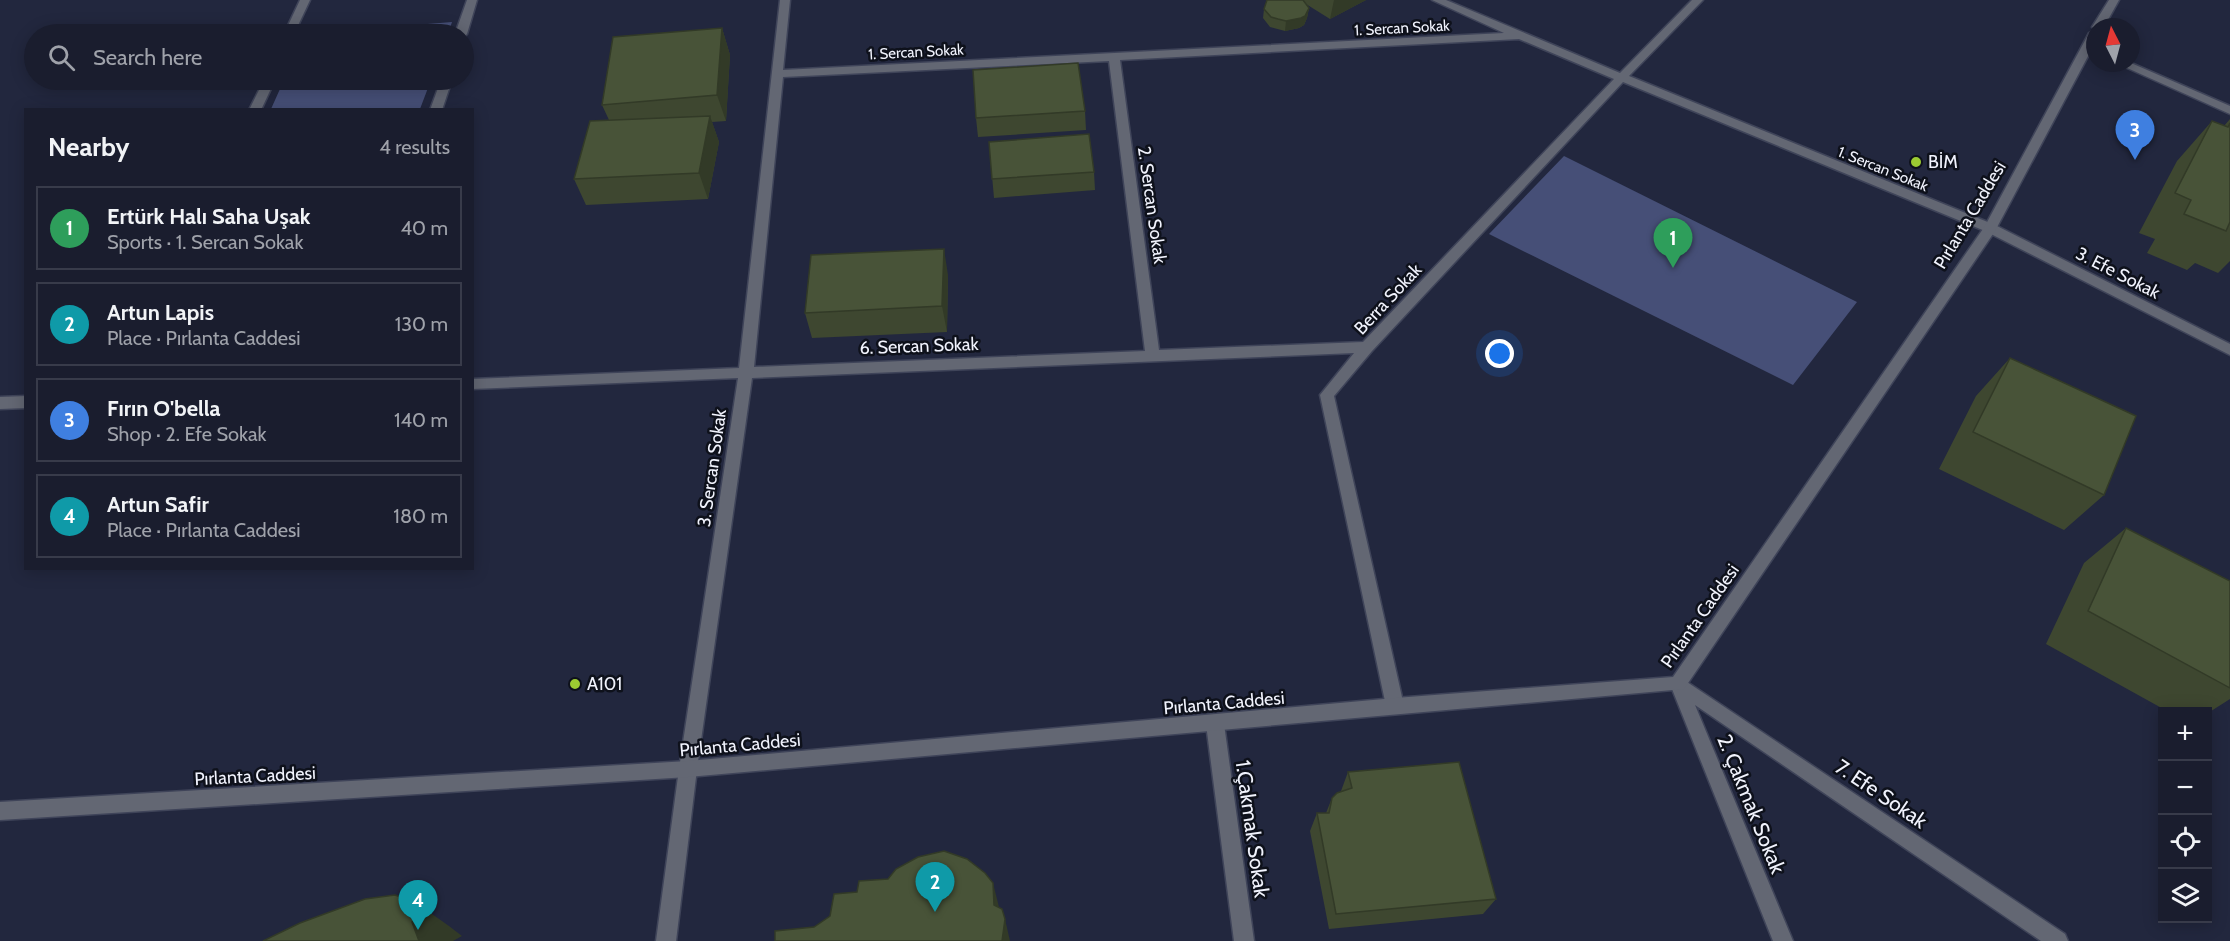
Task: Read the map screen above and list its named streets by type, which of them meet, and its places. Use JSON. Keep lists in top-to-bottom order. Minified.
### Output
{"streets":{"street":["1. Sercan Sokak","2. Sercan Sokak","Pırlanta Caddesi","3. Efe Sokak","Berra Sokak","6. Sercan Sokak","3. Sercan Sokak","7. Efe Sokak","2. Çakmak Sokak","1.Çakmak Sokak"]},"crossings":[["1. Sercan Sokak","2. Sercan Sokak"],["1. Sercan Sokak","Pırlanta Caddesi"],["1. Sercan Sokak","3. Efe Sokak"],["1. Sercan Sokak","Berra Sokak"],["1. Sercan Sokak","3. Sercan Sokak"],["2. Sercan Sokak","6. Sercan Sokak"],["Pırlanta Caddesi","3. Efe Sokak"],["Pırlanta Caddesi","Berra Sokak"],["Pırlanta Caddesi","3. Sercan Sokak"],["Pırlanta Caddesi","7. Efe Sokak"],["Pırlanta Caddesi","2. Çakmak Sokak"],["Pırlanta Caddesi","1.Çakmak Sokak"],["Berra Sokak","6. Sercan Sokak"],["6. Sercan Sokak","3. Sercan Sokak"],["7. Efe Sokak","2. Çakmak Sokak"]],"places":["BİM","A101"],"north":"top","page":{"search":"Search here","heading":["Nearby","4 results"],"pins":["3","1","2","4"],"list":[{"mark":"1","name":"Ertürk Halı Saha Uşak","note":"Sports · 1. Sercan Sokak","value":"40 m"},{"mark":"2","name":"Artun Lapis","note":"Place · Pırlanta Caddesi","value":"130 m"},{"mark":"3","name":"Fırın O'bella","note":"Shop · 2. Efe Sokak","value":"140 m"},{"mark":"4","name":"Artun Safir","note":"Place · Pırlanta Caddesi","value":"180 m"}],"map_buttons":["+","−"]}}
